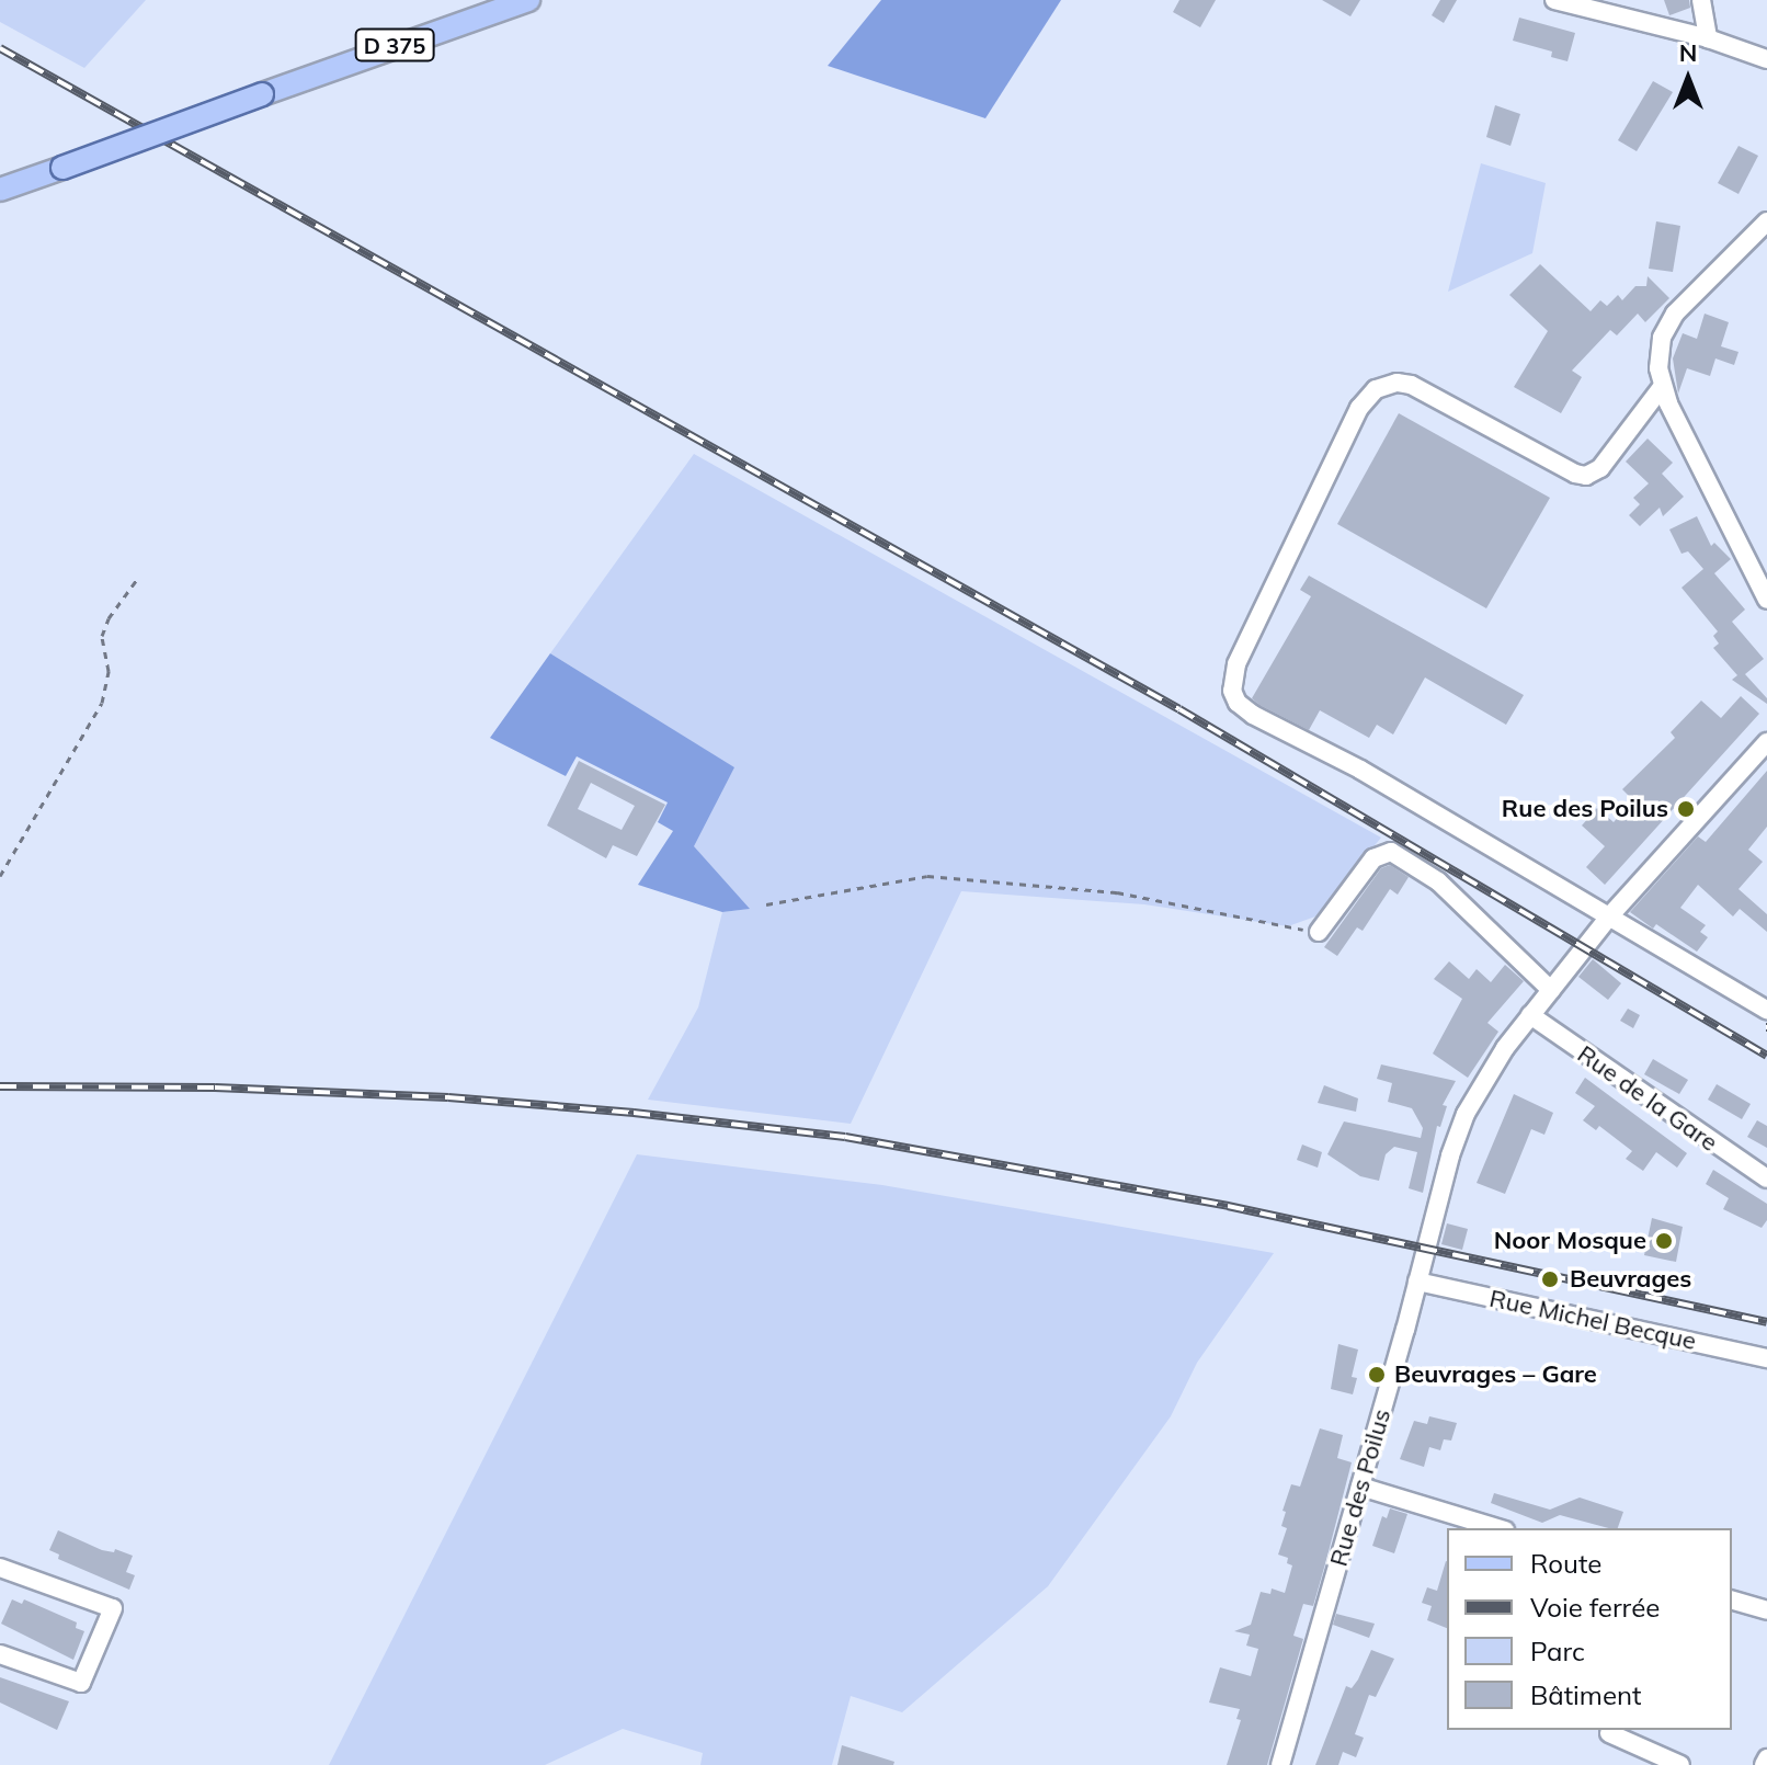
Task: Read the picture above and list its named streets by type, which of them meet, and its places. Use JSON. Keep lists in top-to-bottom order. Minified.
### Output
{"streets":{"main road":["D 375"],"street":["Rue de la Gare","Rue Michel Becque","Rue des Poilus"]},"crossings":[["Rue de la Gare","Rue des Poilus"],["Rue Michel Becque","Rue des Poilus"]],"places":["Rue des Poilus","Noor Mosque","Beuvrages","Beuvrages – Gare"],"legend":["Route","Voie ferrée","Parc","Bâtiment"],"north":"top"}
